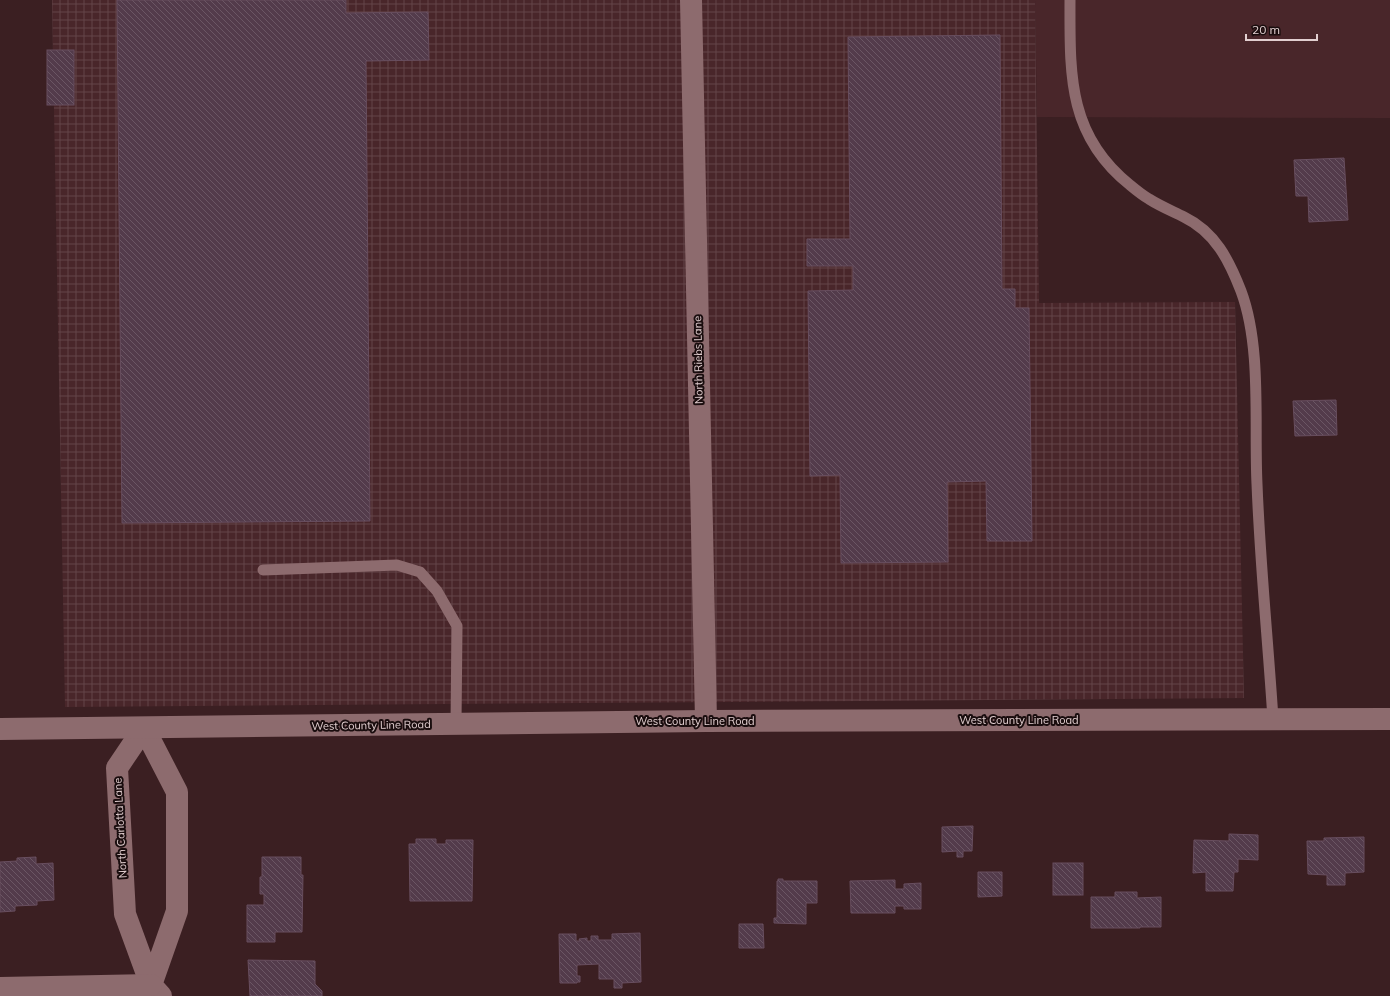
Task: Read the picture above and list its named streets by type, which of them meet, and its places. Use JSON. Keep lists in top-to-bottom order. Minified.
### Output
{"streets":{"street":["North Riebs Lane","West County Line Road","North Carlotta Lane"]},"crossings":[["North Riebs Lane","West County Line Road"],["West County Line Road","North Carlotta Lane"]],"scale_bar":"20 m"}
